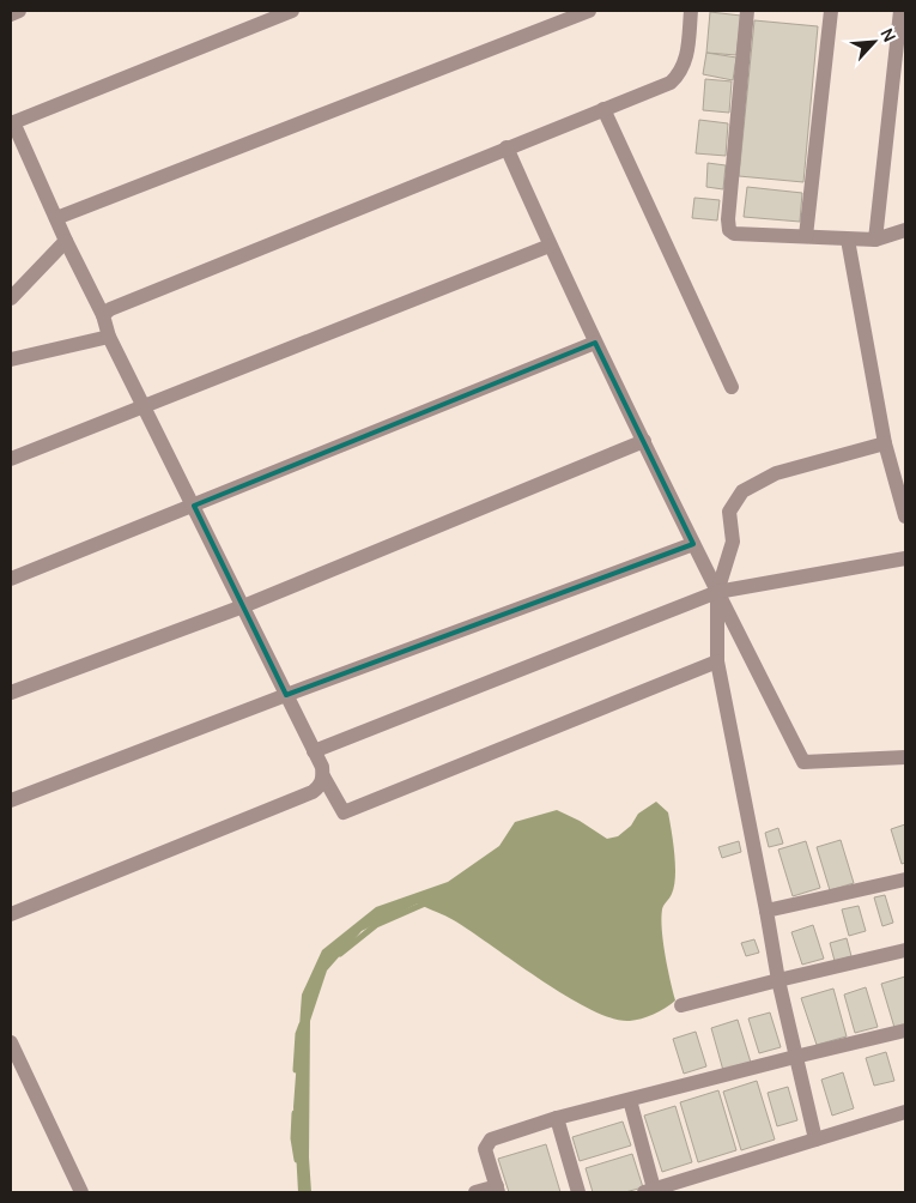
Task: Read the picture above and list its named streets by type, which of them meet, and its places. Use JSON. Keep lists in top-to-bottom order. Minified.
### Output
{"north":"top right"}
